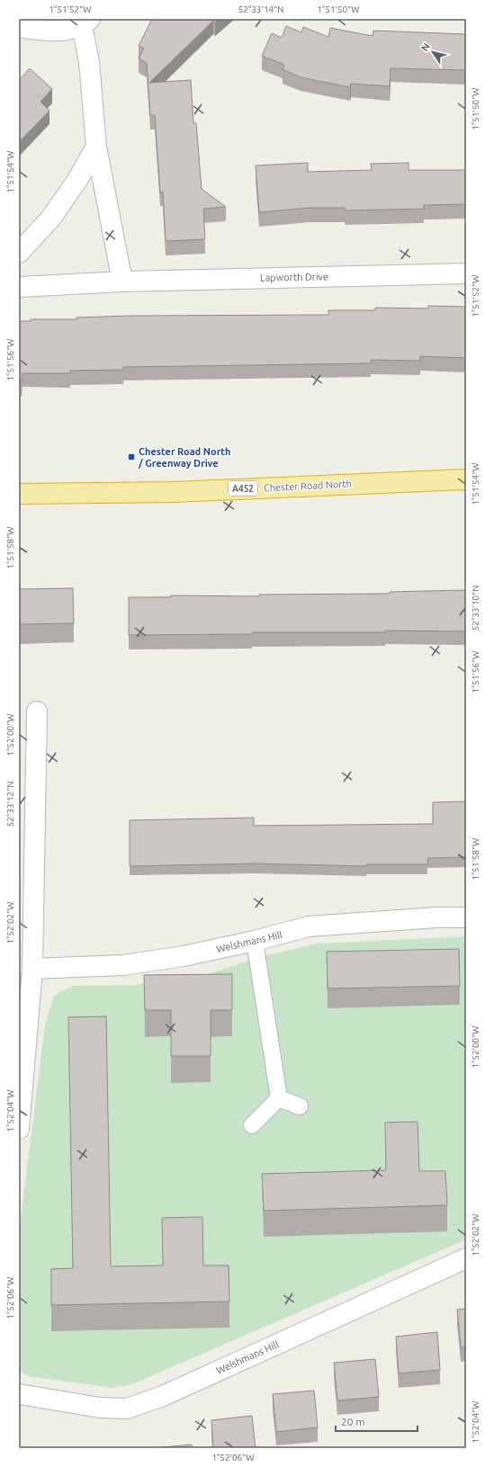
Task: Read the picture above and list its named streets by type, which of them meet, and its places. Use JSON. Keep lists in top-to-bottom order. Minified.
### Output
{"streets":{"highway":["Chester Road North","A452"],"street":["Lapworth Drive","Welshmans Hill"]},"places":{"transit":["Chester Road North / Greenway Drive"]},"scale_bar":"20 m","north":"top left","coordinates":["1°51'52\"W","52°33'14\"N","1°51'50\"W","1°51'54\"W","1°51'56\"W","1°51'58\"W","52°33'10\"N","1°52'00\"W","52°33'12\"N","1°52'02\"W","1°52'04\"W","1°52'06\"W"]}
